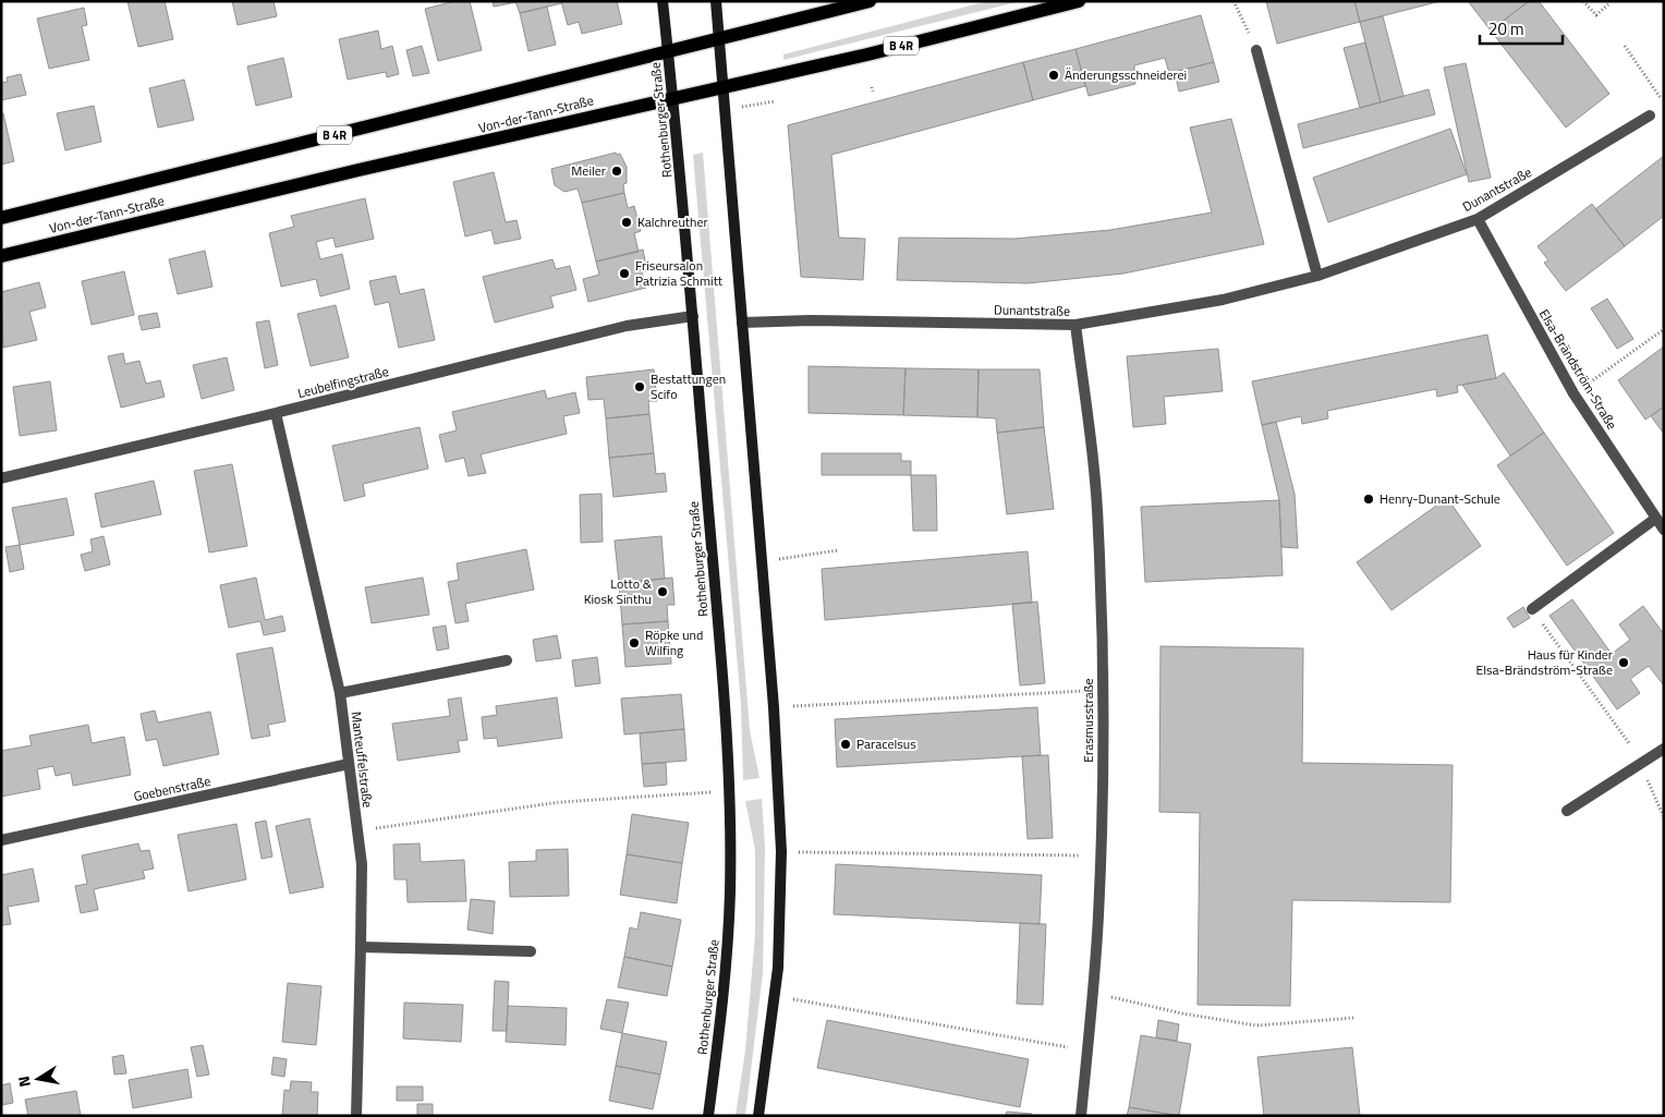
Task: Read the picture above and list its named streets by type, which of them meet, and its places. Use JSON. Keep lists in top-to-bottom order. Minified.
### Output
{"streets":{"main road":["B 4R","Von-der-Tann-Straße","Rothenburger Straße"],"street":["Dunantstraße","Elsa-Brändström-Straße","Leubelfingstraße","Erasmusstraße","Manteuffelstraße","Goebenstraße"]},"crossings":[["Von-der-Tann-Straße","Rothenburger Straße"],["Rothenburger Straße","Leubelfingstraße"],["Dunantstraße","Elsa-Brändström-Straße"],["Dunantstraße","Erasmusstraße"],["Leubelfingstraße","Manteuffelstraße"],["Manteuffelstraße","Goebenstraße"]],"places":["Änderungsschneiderei","Meiler","Kalchreuther","Friseursalon Patrizia Schmitt","Bestattungen Scifo","Henry-Dunant-Schule","Lotto & Kiosk Sinthu","Röpke und Wilfing","Haus für Kinder Elsa-Brändström-Straße","Paracelsus"],"scale_bar":"20 m","north":"left"}
